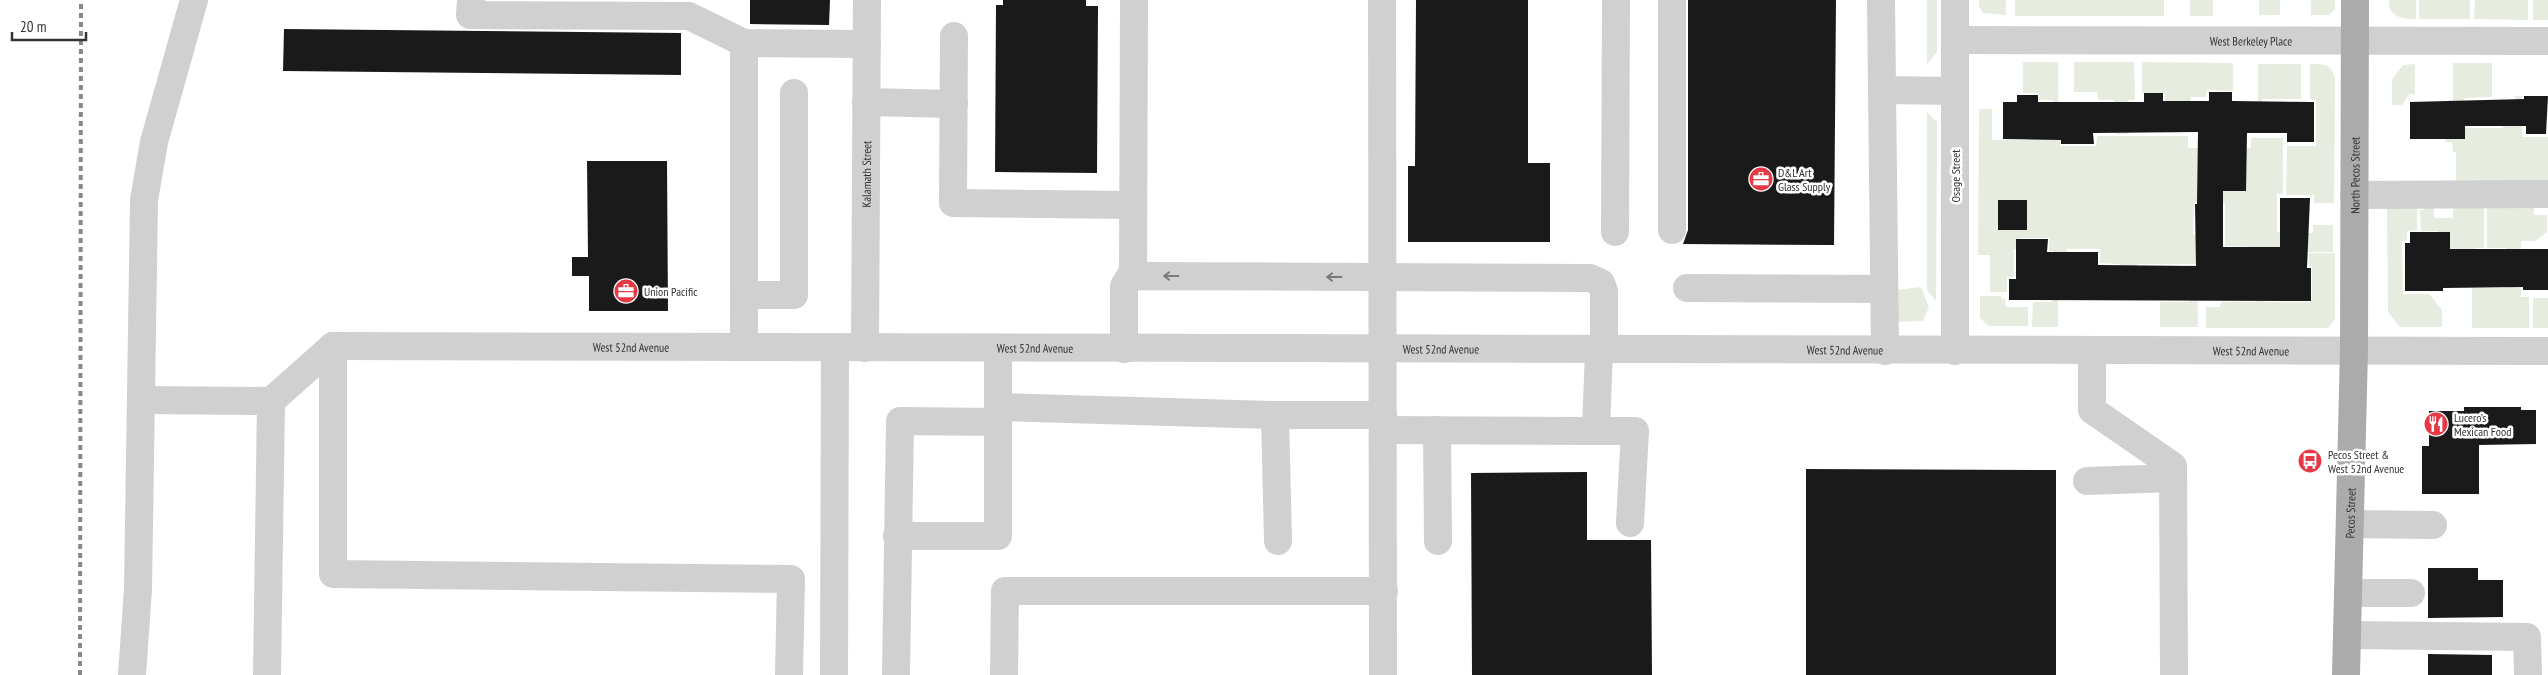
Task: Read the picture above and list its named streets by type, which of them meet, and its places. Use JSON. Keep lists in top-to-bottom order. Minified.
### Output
{"streets":{"main road":["North Pecos Street","Pecos Street"],"street":["West Berkeley Place","Kalamath Street","Osage Street","West 52nd Avenue"]},"crossings":[["West Berkeley Place","North Pecos Street"],["West Berkeley Place","Osage Street"],["Kalamath Street","West 52nd Avenue"],["North Pecos Street","West 52nd Avenue"],["North Pecos Street","Pecos Street"],["Osage Street","West 52nd Avenue"],["West 52nd Avenue","Pecos Street"]],"places":{"office":["D&L Art Glass Supply","Union Pacific"],"restaurant":["Lucero’s Mexican Food"],"bus stop":["Pecos Street & West 52nd Avenue"]},"scale_bar":"20 m"}
